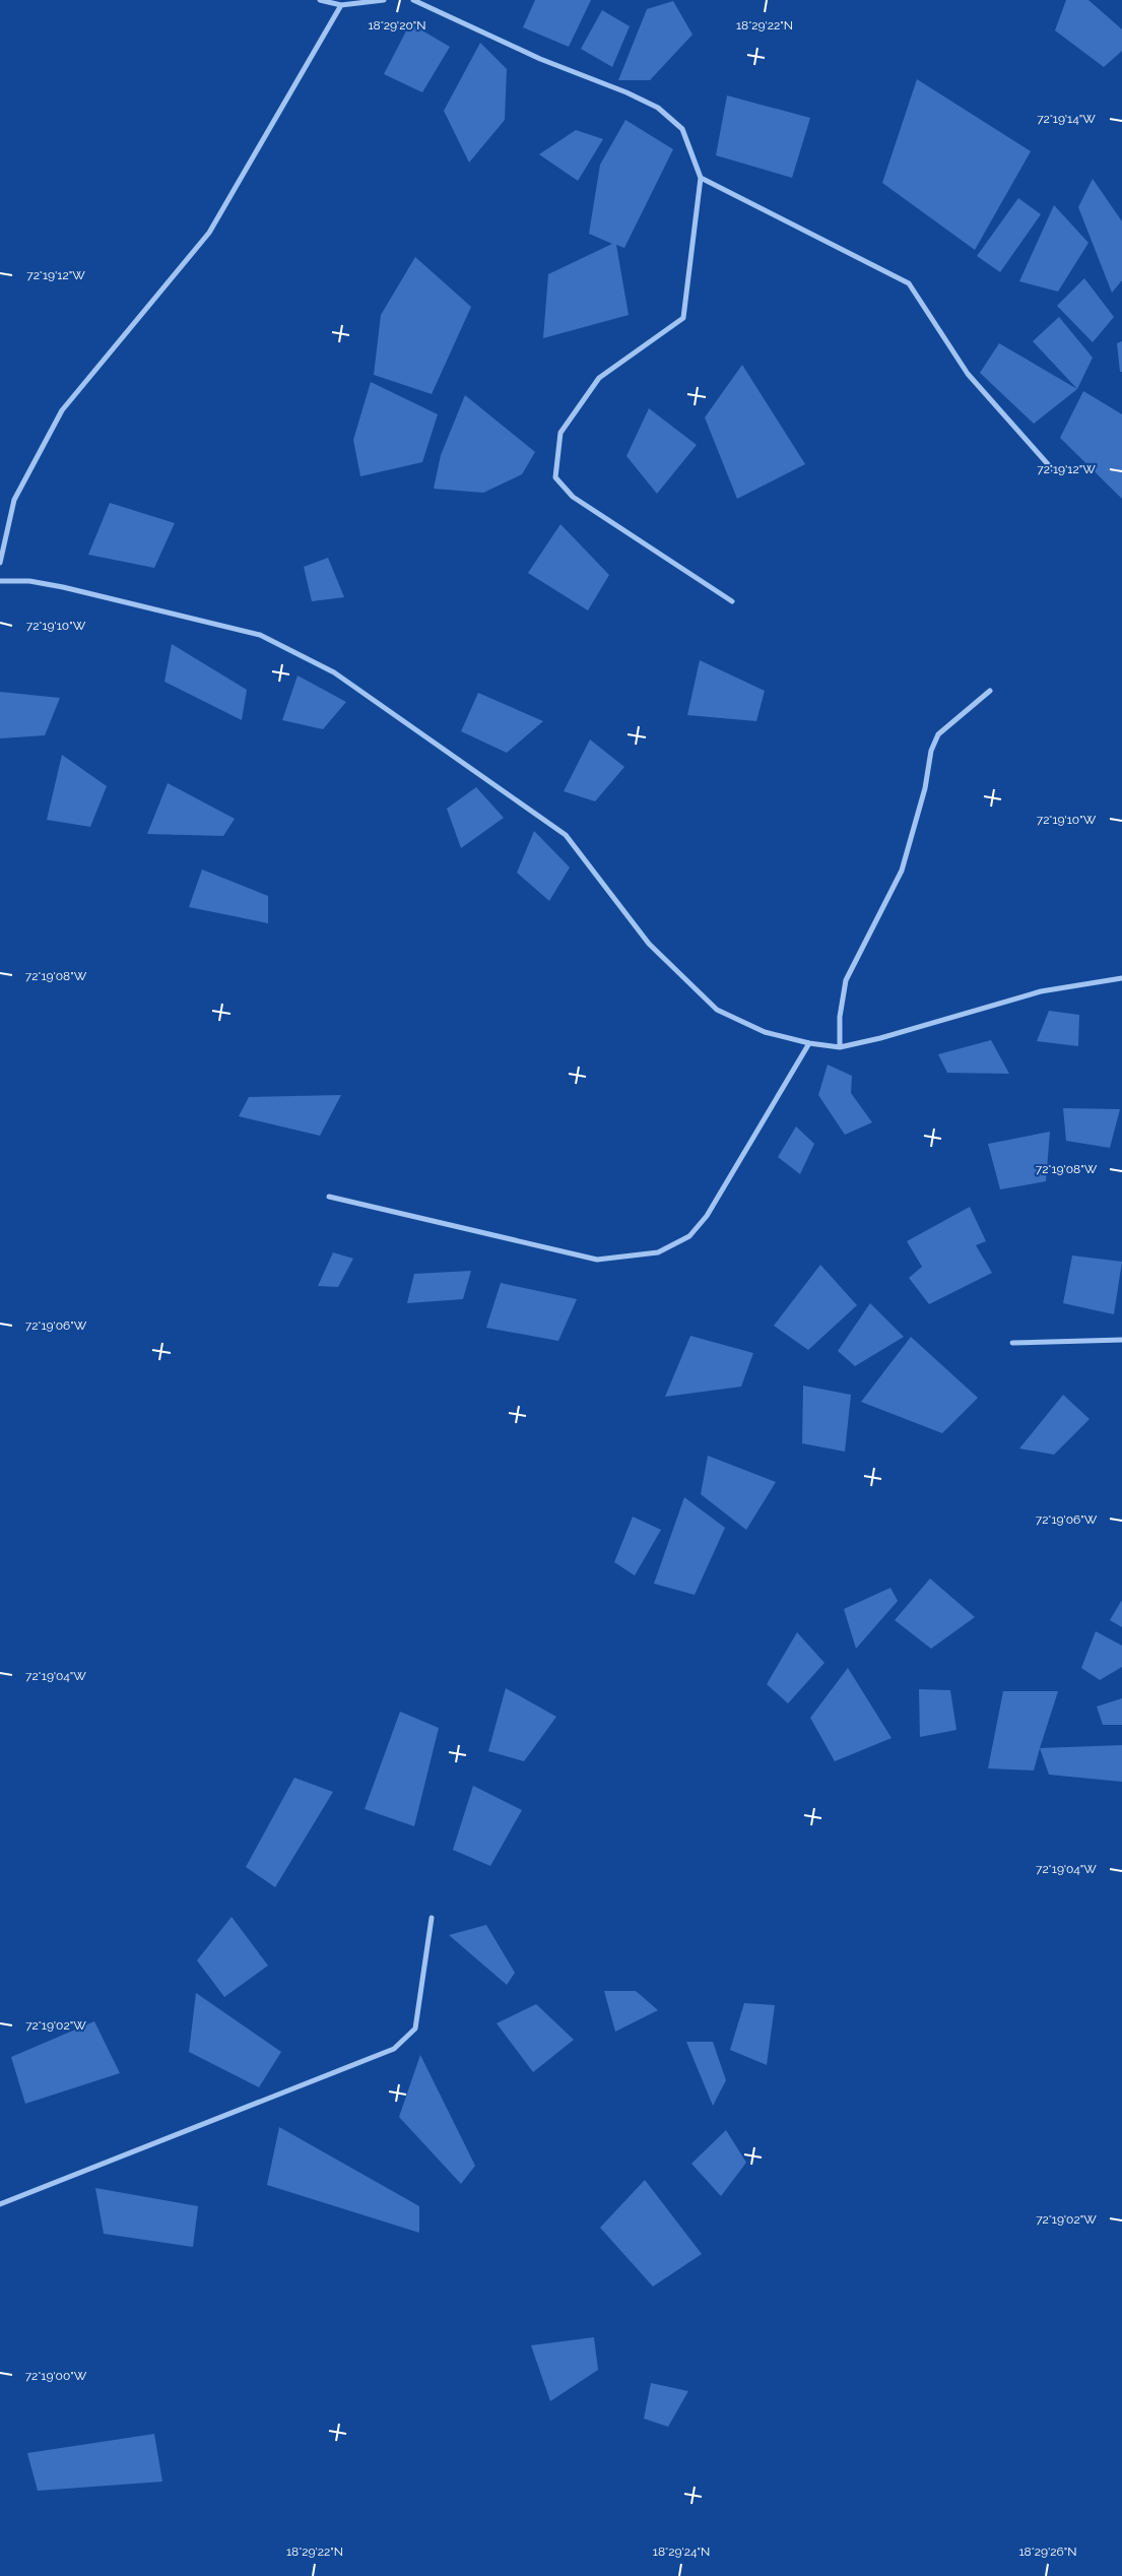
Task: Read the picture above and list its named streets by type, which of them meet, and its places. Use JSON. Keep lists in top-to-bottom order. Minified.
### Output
{"coordinates":["18°29'20\"N","18°29'22\"N","72°19'14\"W","72°19'12\"W","72°19'10\"W","72°19'08\"W","72°19'06\"W","72°19'04\"W","72°19'02\"W","72°19'00\"W","18°29'24\"N","18°29'26\"N"]}
